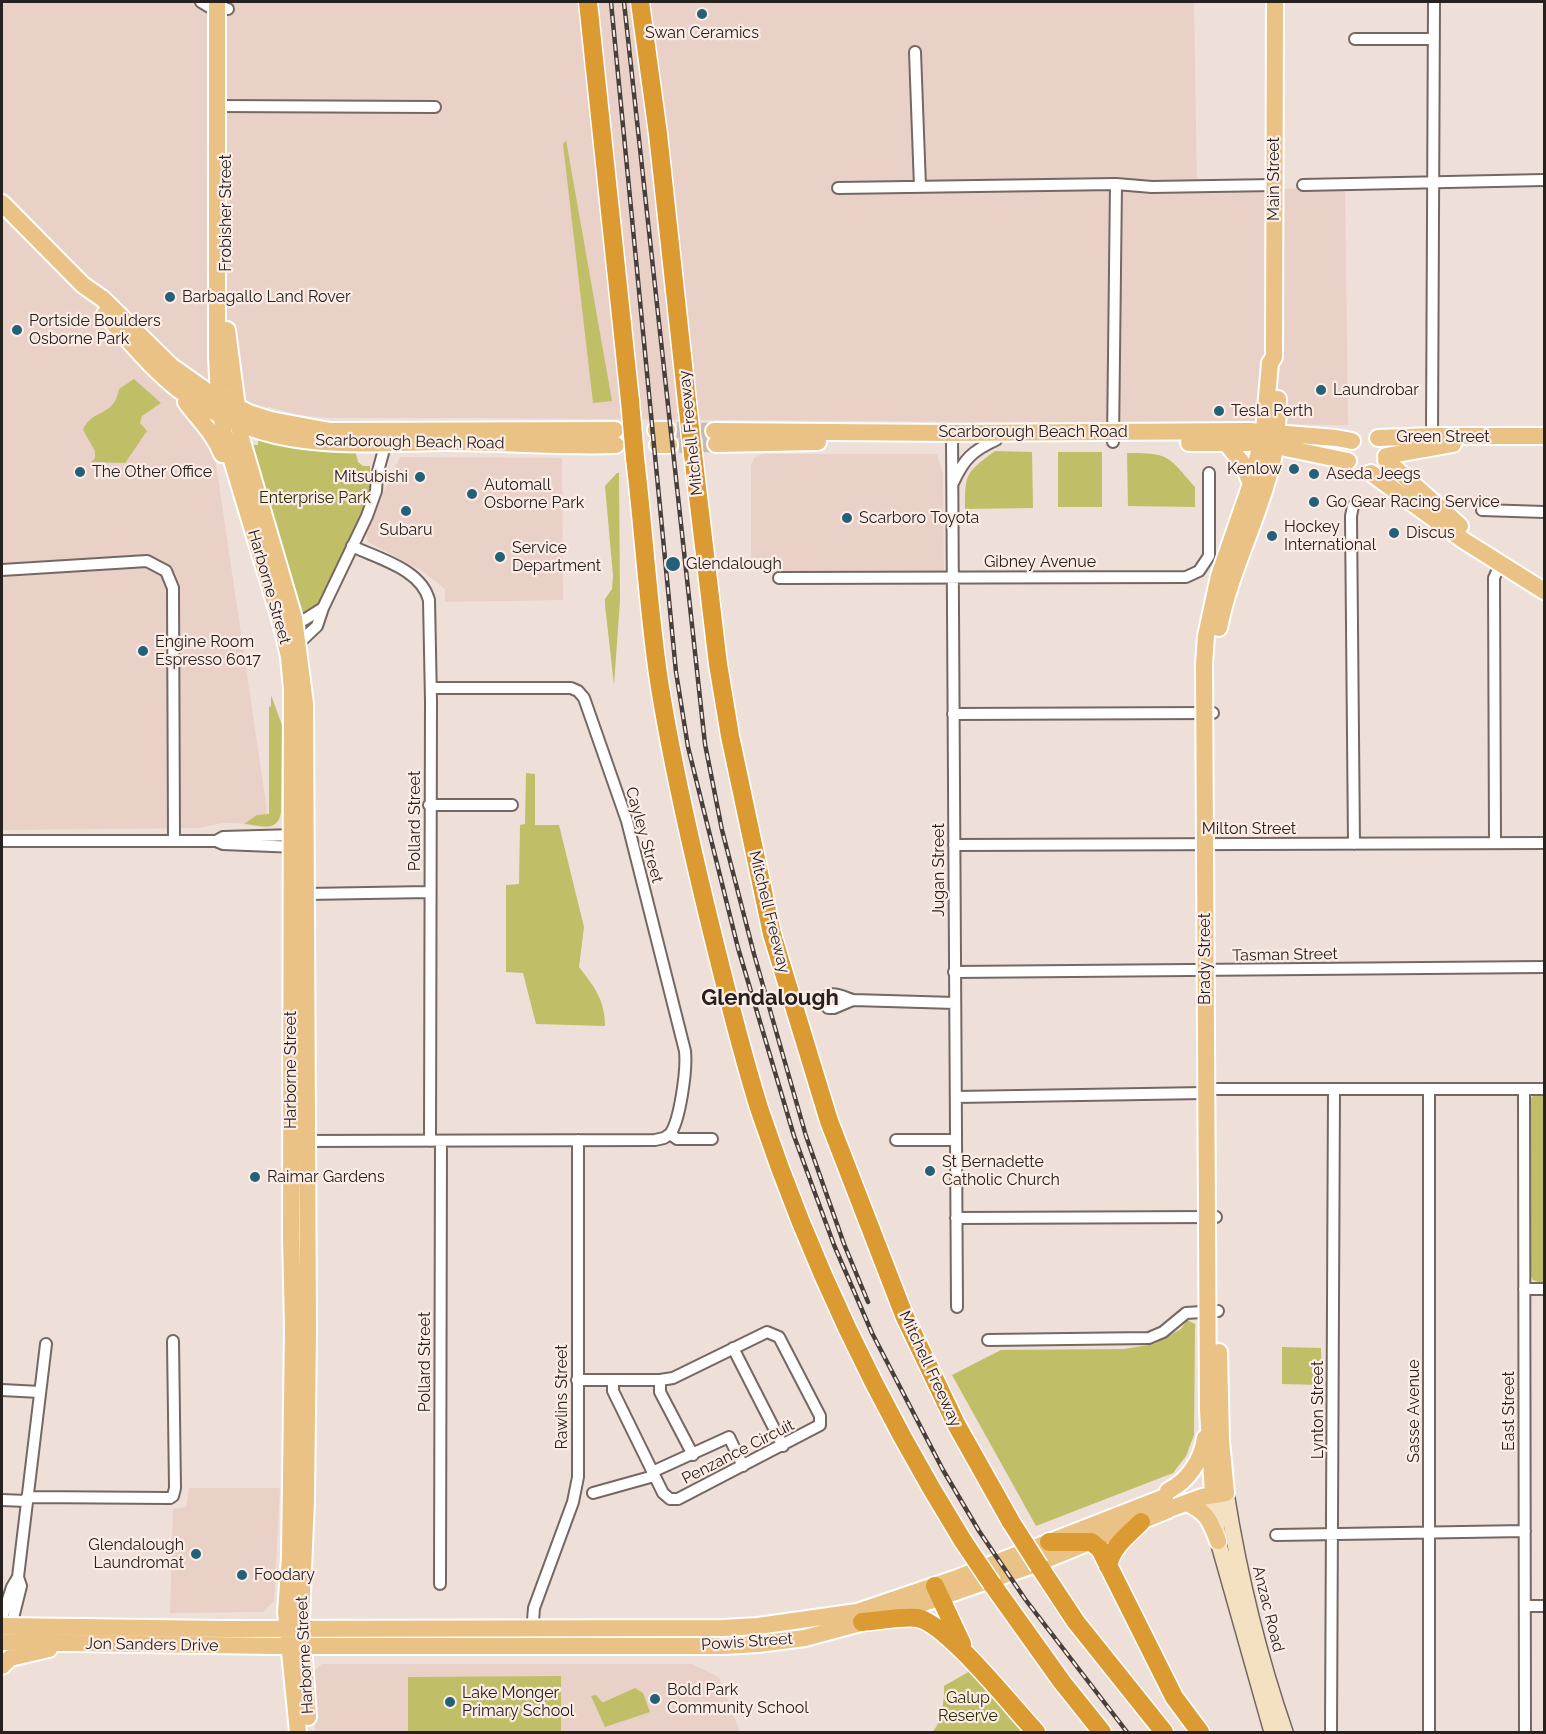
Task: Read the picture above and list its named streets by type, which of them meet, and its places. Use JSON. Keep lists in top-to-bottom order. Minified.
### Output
{"streets":{"highway":["Mitchell Freeway"],"main road":["Main Street","Frobisher Street","Scarborough Beach Road","Green Street","Harborne Street","Brady Street","Anzac Road","Powis Street","Jon Sanders Drive"],"street":["Gibney Avenue","Pollard Street","Milton Street","Cayley Street","Jugan Street","Tasman Street","Rawlins Street","Lynton Street","Sasse Avenue","East Street","Penzance Circuit"]},"crossings":[["Main Street","Scarborough Beach Road"],["Main Street","Brady Street"],["Frobisher Street","Scarborough Beach Road"],["Frobisher Street","Harborne Street"],["Scarborough Beach Road","Green Street"],["Scarborough Beach Road","Harborne Street"],["Scarborough Beach Road","Jugan Street"],["Scarborough Beach Road","Brady Street"],["Gibney Avenue","Jugan Street"],["Harborne Street","Pollard Street"],["Harborne Street","Powis Street"],["Harborne Street","Jon Sanders Drive"],["Pollard Street","Cayley Street"],["Milton Street","Jugan Street"],["Milton Street","Brady Street"],["Jugan Street","Tasman Street"],["Tasman Street","Brady Street"],["Brady Street","Anzac Road"],["Brady Street","Powis Street"],["Rawlins Street","Penzance Circuit"],["Rawlins Street","Powis Street"],["Anzac Road","Powis Street"],["Powis Street","Jon Sanders Drive"]],"districts":["Glendalough"],"parks":["Enterprise Park","Galup Reserve"],"places":["Swan Ceramics","Barbagallo Land Rover","Portside Boulders Osborne Park","Laundrobar","Tesla Perth","Kenlow","The Other Office","Aseda Jeegs","Mitsubishi","Automall Osborne Park","Go Gear Racing Service","Subaru","Scarboro Toyota","Discus","Hockey International","Service Department","Glendalough","Engine Room Espresso 6017","St Bernadette Catholic Church","Raimar Gardens","Glendalough Laundromat","Foodary","Bold Park Community School","Lake Monger Primary School"]}
